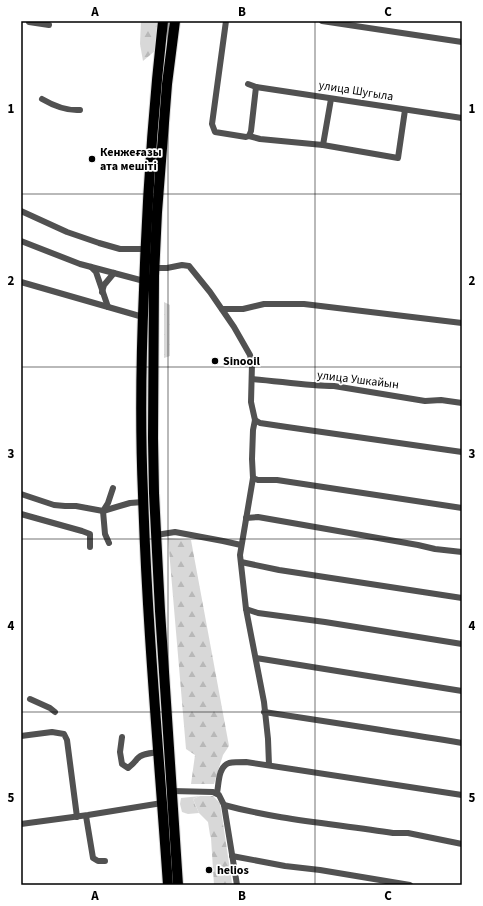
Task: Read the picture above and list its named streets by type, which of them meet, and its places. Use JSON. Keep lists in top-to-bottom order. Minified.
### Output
{"streets":{"street":["улица Шугыла","улица Ушкайын"]},"places":["Кенжеғазы ата мешіті","Sinooil","helios"],"grid":{"columns":["A","B","C"],"rows":["1","2","3","4","5"]}}
